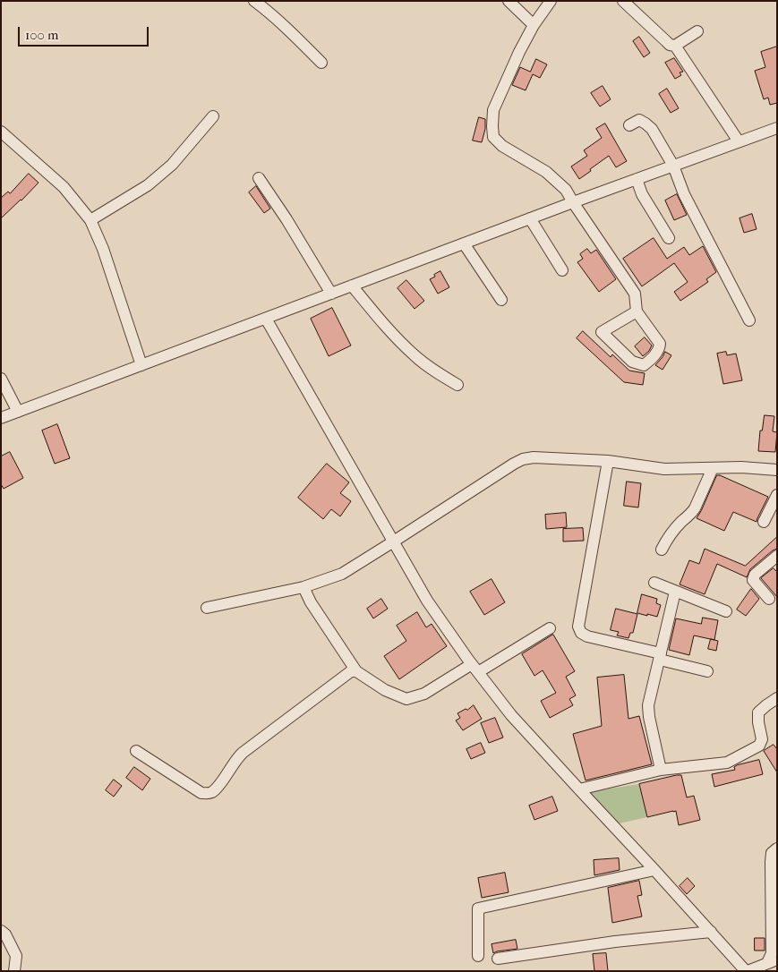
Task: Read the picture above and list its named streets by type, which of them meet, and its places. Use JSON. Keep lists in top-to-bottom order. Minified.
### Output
{"scale_bar":"100 m"}
